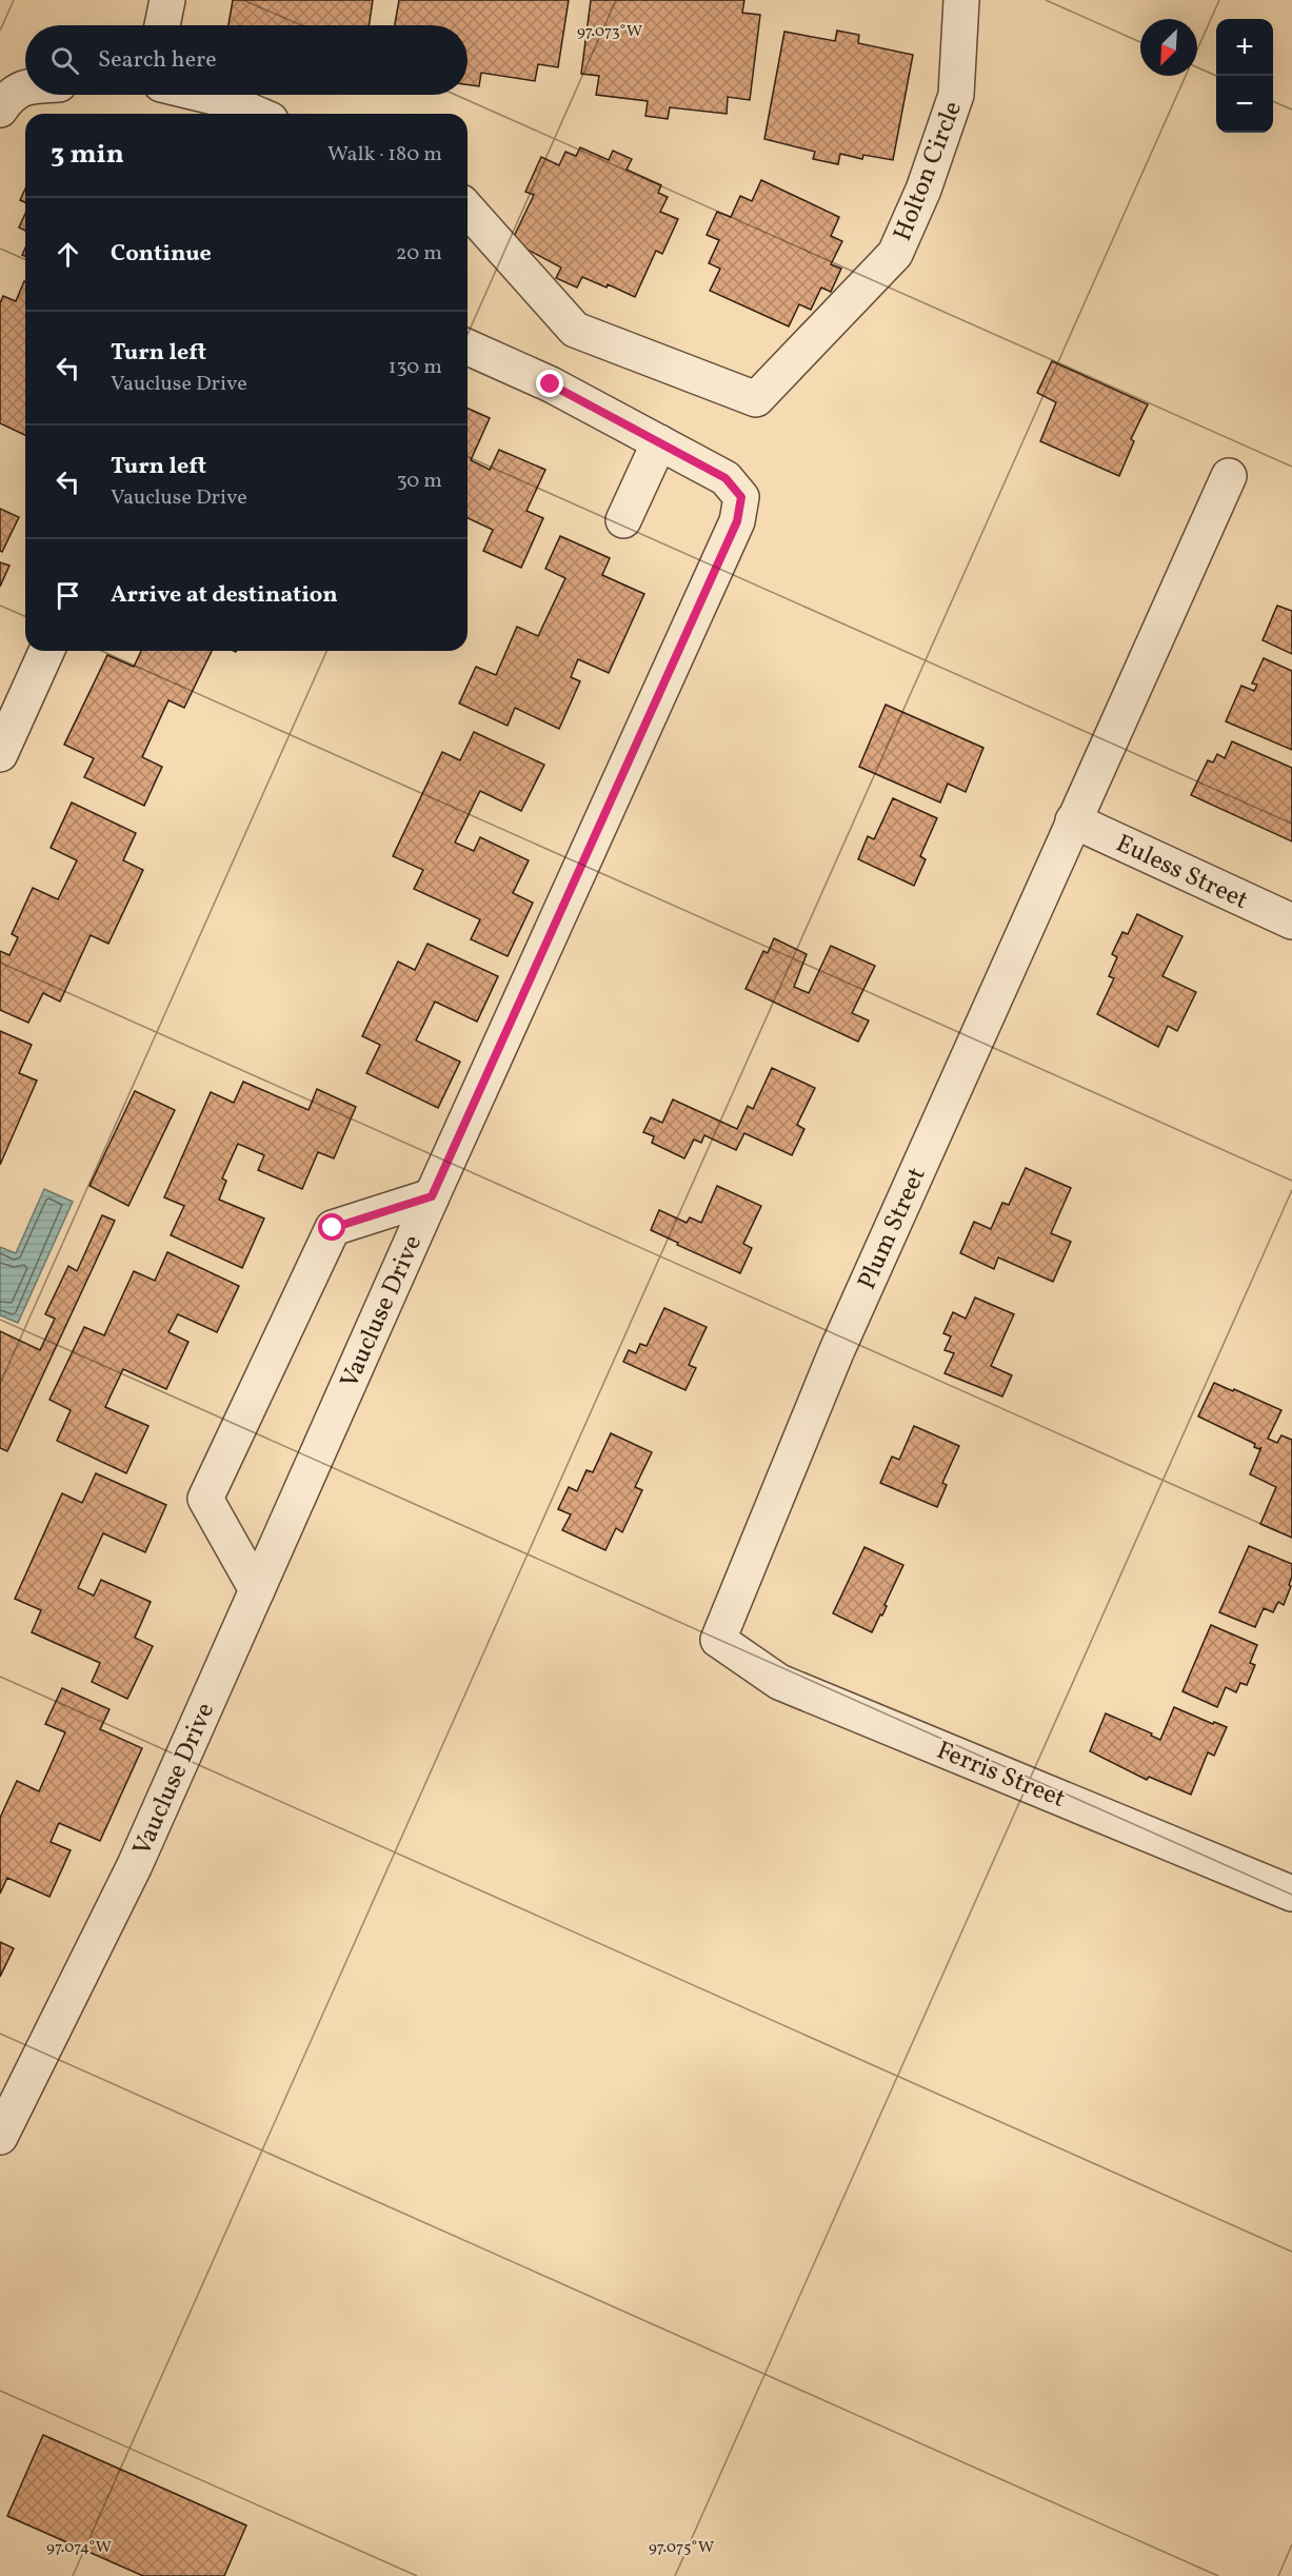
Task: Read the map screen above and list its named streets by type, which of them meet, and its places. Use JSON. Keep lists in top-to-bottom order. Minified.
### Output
{"streets":{"street":["Holton Circle","Euless Street","Plum Street","Vaucluse Drive","Ferris Street"]},"crossings":[["Euless Street","Plum Street"],["Plum Street","Ferris Street"]],"north":"bottom left","page":{"map_buttons":["+","−"],"search":"Search here","heading":["3 min","Walk · 180 m"],"list":[["Continue","20 m"],["Turn left","Vaucluse Drive","130 m"],["Turn left","Vaucluse Drive","30 m"],"Arrive at destination"]},"coordinates":["97.073°W","97.074°W","97.075°W"]}
